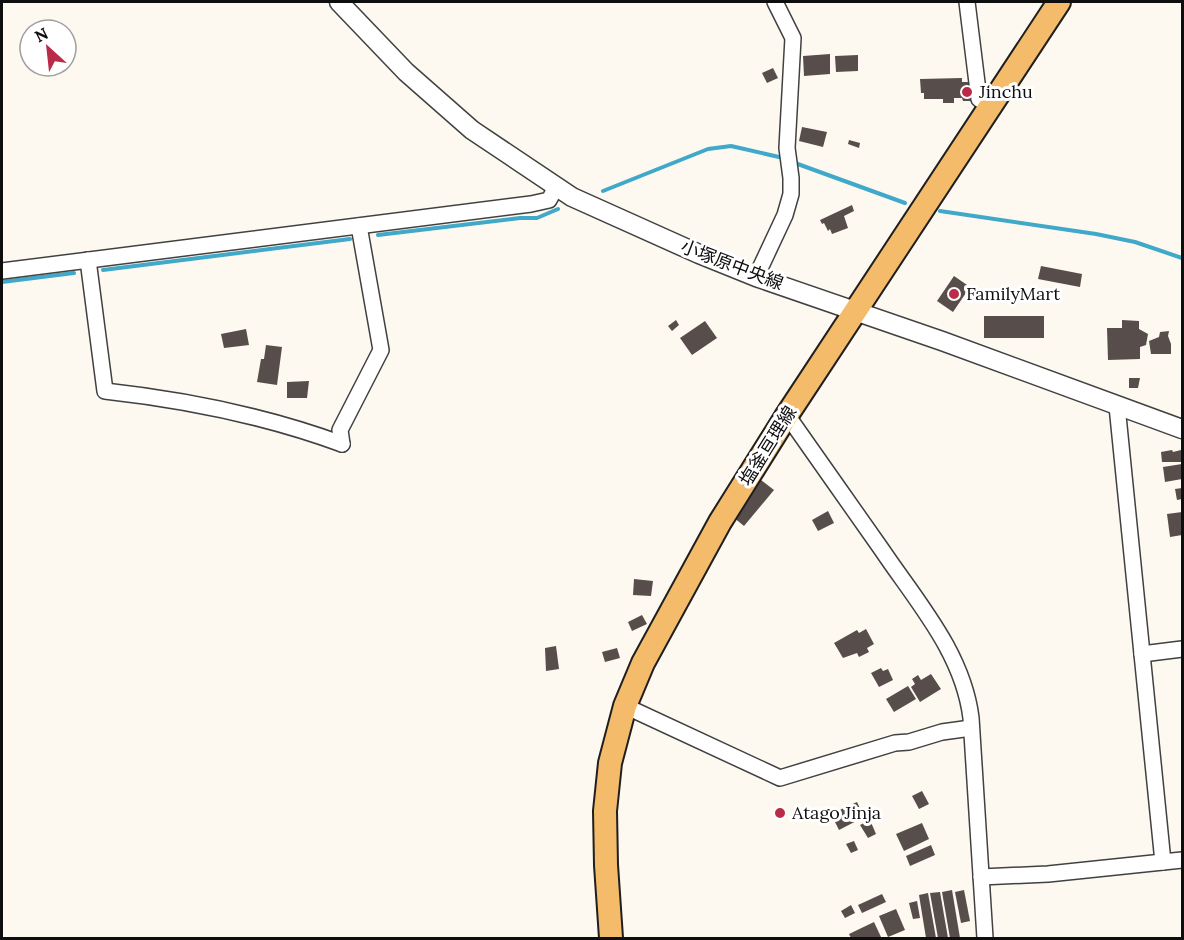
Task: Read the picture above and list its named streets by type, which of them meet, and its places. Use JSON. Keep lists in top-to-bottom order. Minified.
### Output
{"streets":{"main road":["塩釜亘理線"],"street":["小塚原中央線"]},"crossings":[["小塚原中央線","塩釜亘理線"]],"places":["Jinchu","FamilyMart","Atago Jinja"],"north":"top left"}
